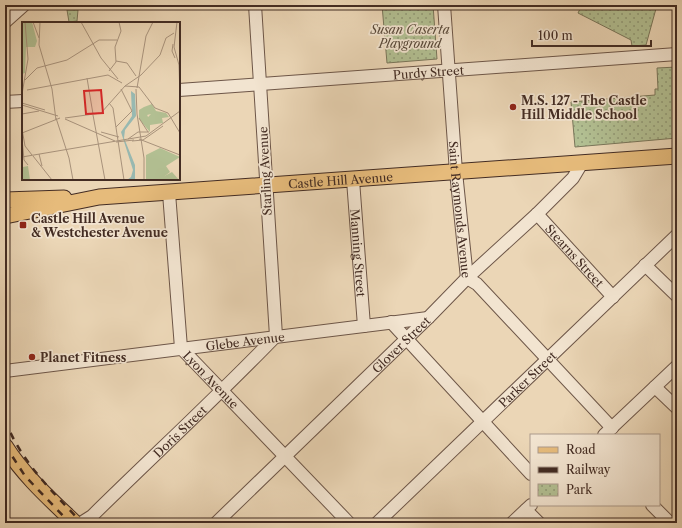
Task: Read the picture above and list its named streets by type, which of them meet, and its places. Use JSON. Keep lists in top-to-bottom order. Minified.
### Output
{"streets":{"main road":["Castle Hill Avenue"],"street":["Purdy Street","Starling Avenue","Saint Raymonds Avenue","Manning Street","Stearns Street","Glebe Avenue","Glover Street","Parker Street","Lyon Avenue","Doris Street"]},"crossings":[["Purdy Street","Starling Avenue"],["Purdy Street","Saint Raymonds Avenue"],["Starling Avenue","Castle Hill Avenue"],["Starling Avenue","Glebe Avenue"],["Starling Avenue","Doris Street"],["Castle Hill Avenue","Saint Raymonds Avenue"],["Castle Hill Avenue","Manning Street"],["Castle Hill Avenue","Glover Street"],["Castle Hill Avenue","Lyon Avenue"],["Saint Raymonds Avenue","Glover Street"],["Saint Raymonds Avenue","Parker Street"],["Manning Street","Glebe Avenue"],["Stearns Street","Glover Street"],["Stearns Street","Parker Street"],["Glebe Avenue","Glover Street"],["Glebe Avenue","Lyon Avenue"],["Glebe Avenue","Doris Street"],["Glover Street","Lyon Avenue"],["Lyon Avenue","Doris Street"]],"parks":["Susan Caserta Playground"],"places":{"other":["M.S. 127 - The Castle Hill Middle School","Planet Fitness"],"transit":["Castle Hill Avenue & Westchester Avenue"]},"legend":["Road","Railway","Park"],"scale_bar":"100 m"}
